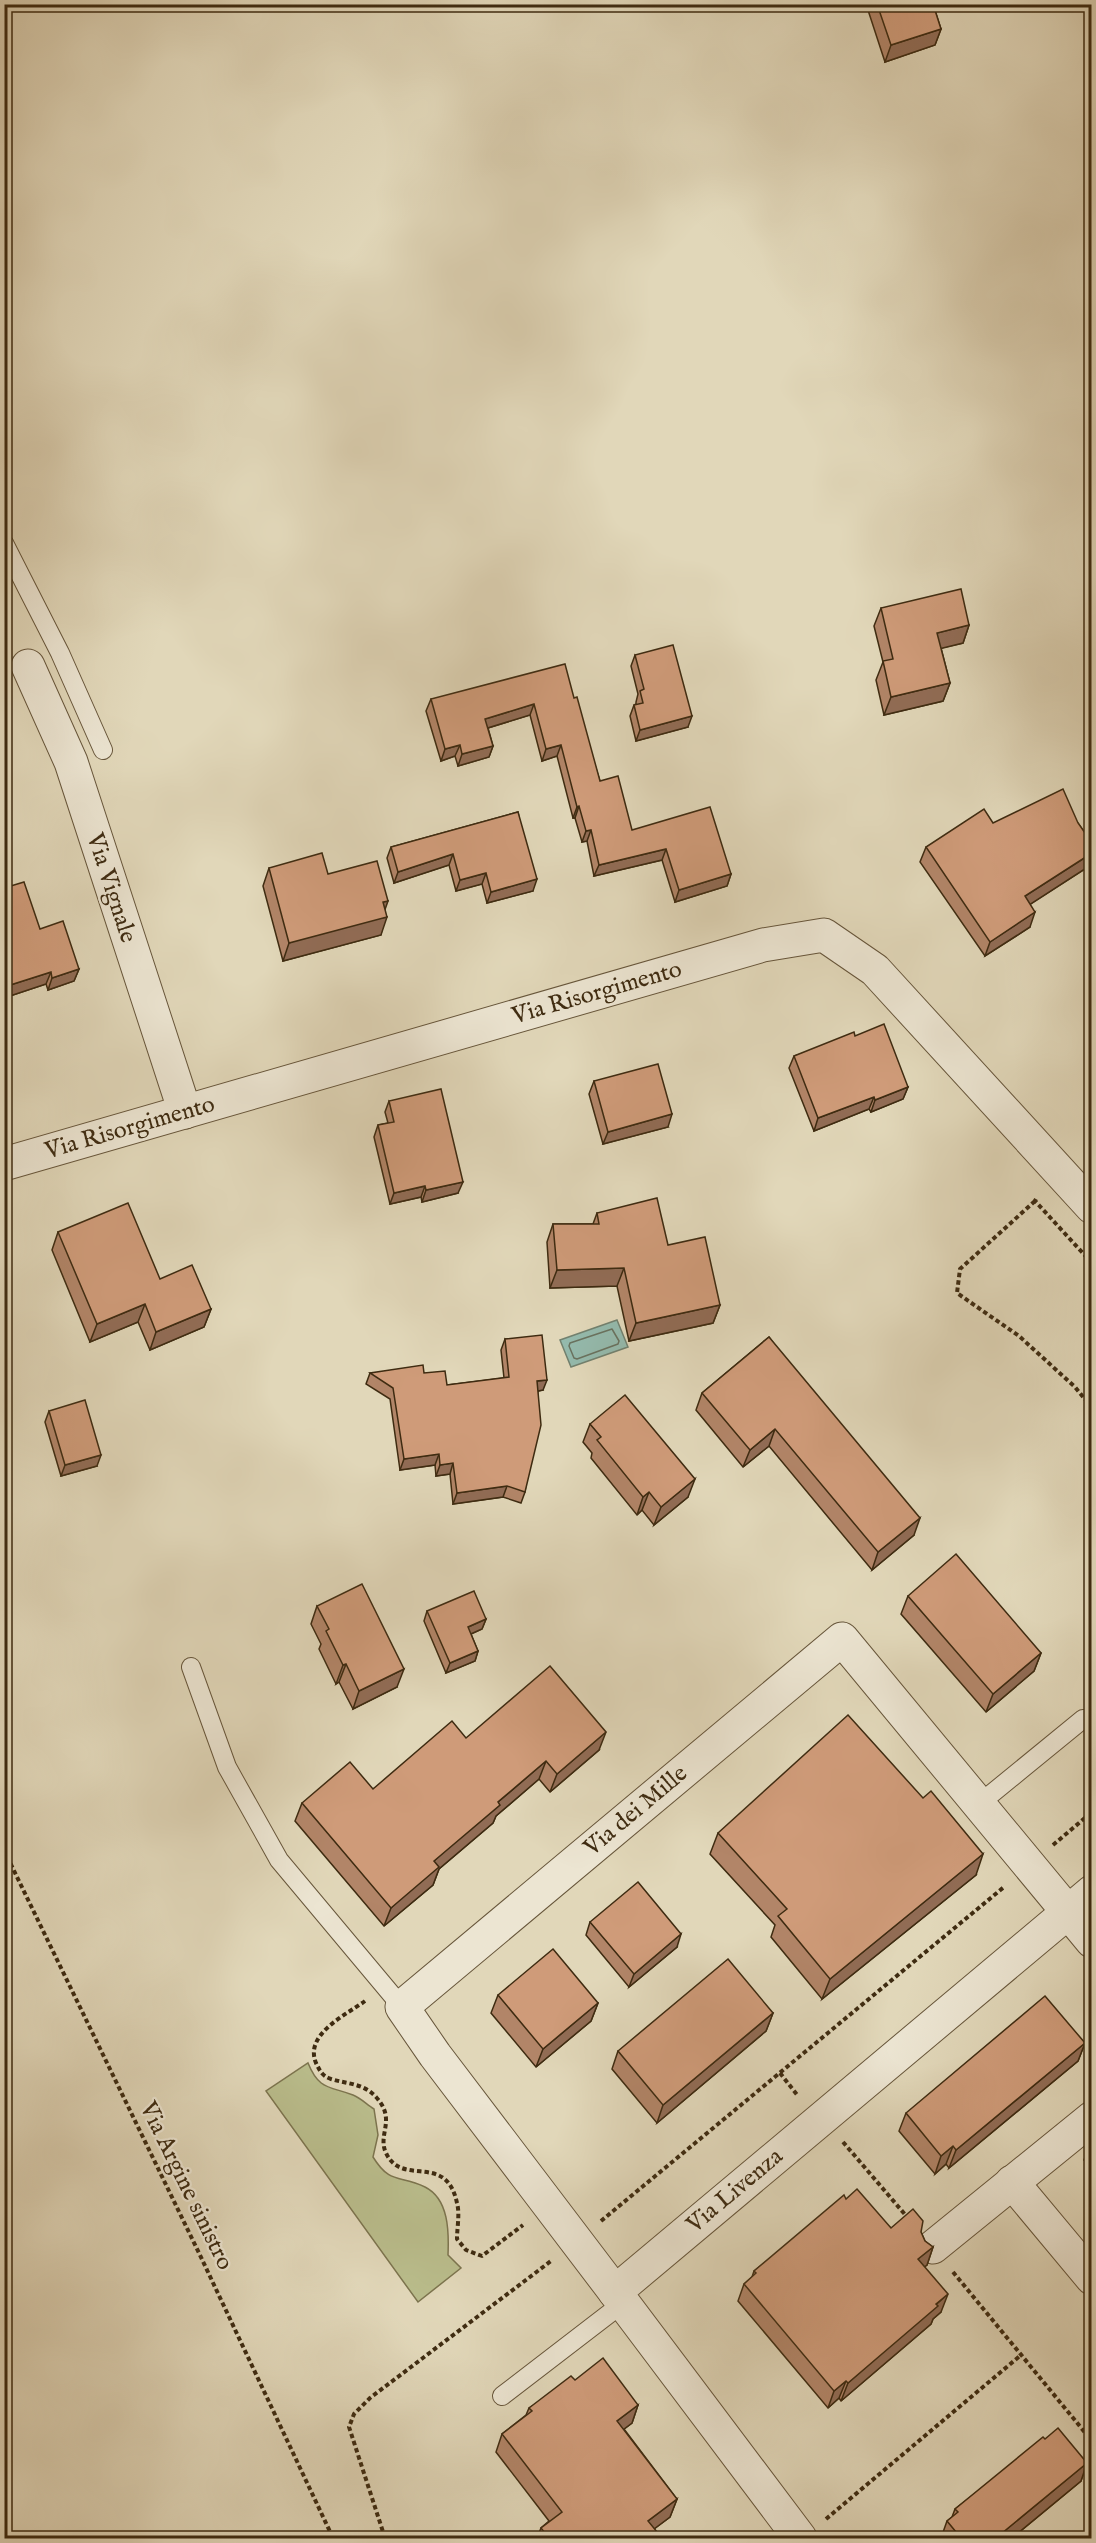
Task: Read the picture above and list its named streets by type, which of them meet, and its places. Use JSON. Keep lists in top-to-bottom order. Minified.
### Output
{"streets":{"street":["Via Vignale","Via Risorgimento","Via dei Mille","Via Livenza"],"path":["Via Argine sinistro"]},"crossings":[["Via Vignale","Via Risorgimento"],["Via dei Mille","Via Livenza"]]}
